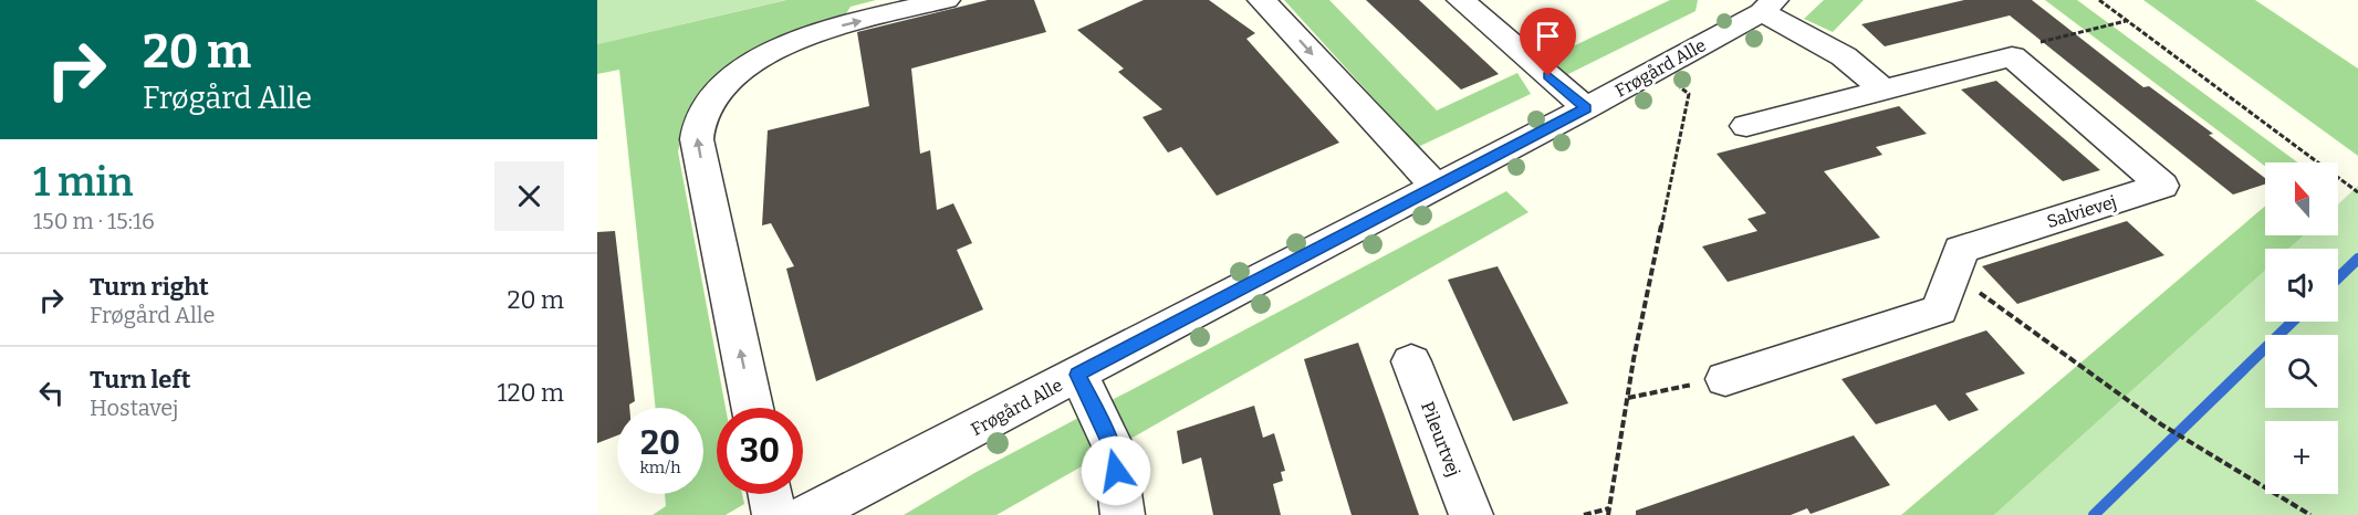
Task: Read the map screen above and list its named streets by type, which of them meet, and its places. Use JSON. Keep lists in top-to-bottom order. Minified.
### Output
{"streets":{"street":["Frøgård Alle","Salvievej","Pileurtvej"]},"north":"top","page":{"turn":["20 m","Frøgård Alle"],"heading":["1 min","150 m · 15:16"],"map_buttons":"+","list":[{"name":"Turn right","note":"Frøgård Alle","value":"20 m"},{"name":"Turn left","note":"Hostavej","value":"120 m"}],"speed":"20 km/h","limit":"30"}}
